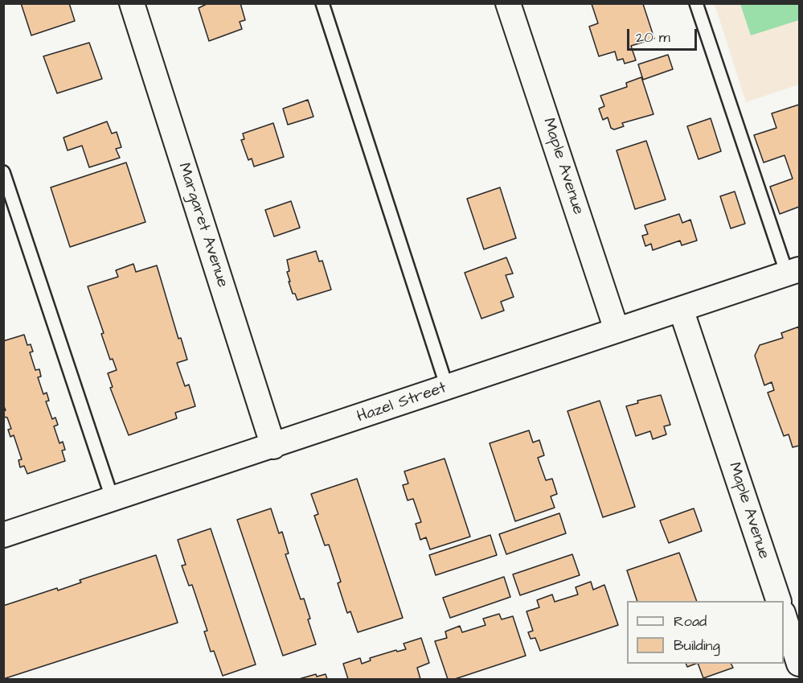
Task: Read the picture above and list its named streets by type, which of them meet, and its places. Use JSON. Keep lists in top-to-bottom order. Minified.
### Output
{"streets":{"street":["Maple Avenue","Margaret Avenue","Hazel Street"]},"crossings":[["Maple Avenue","Hazel Street"],["Margaret Avenue","Hazel Street"]],"legend":["Road","Building"],"scale_bar":"20 m"}
